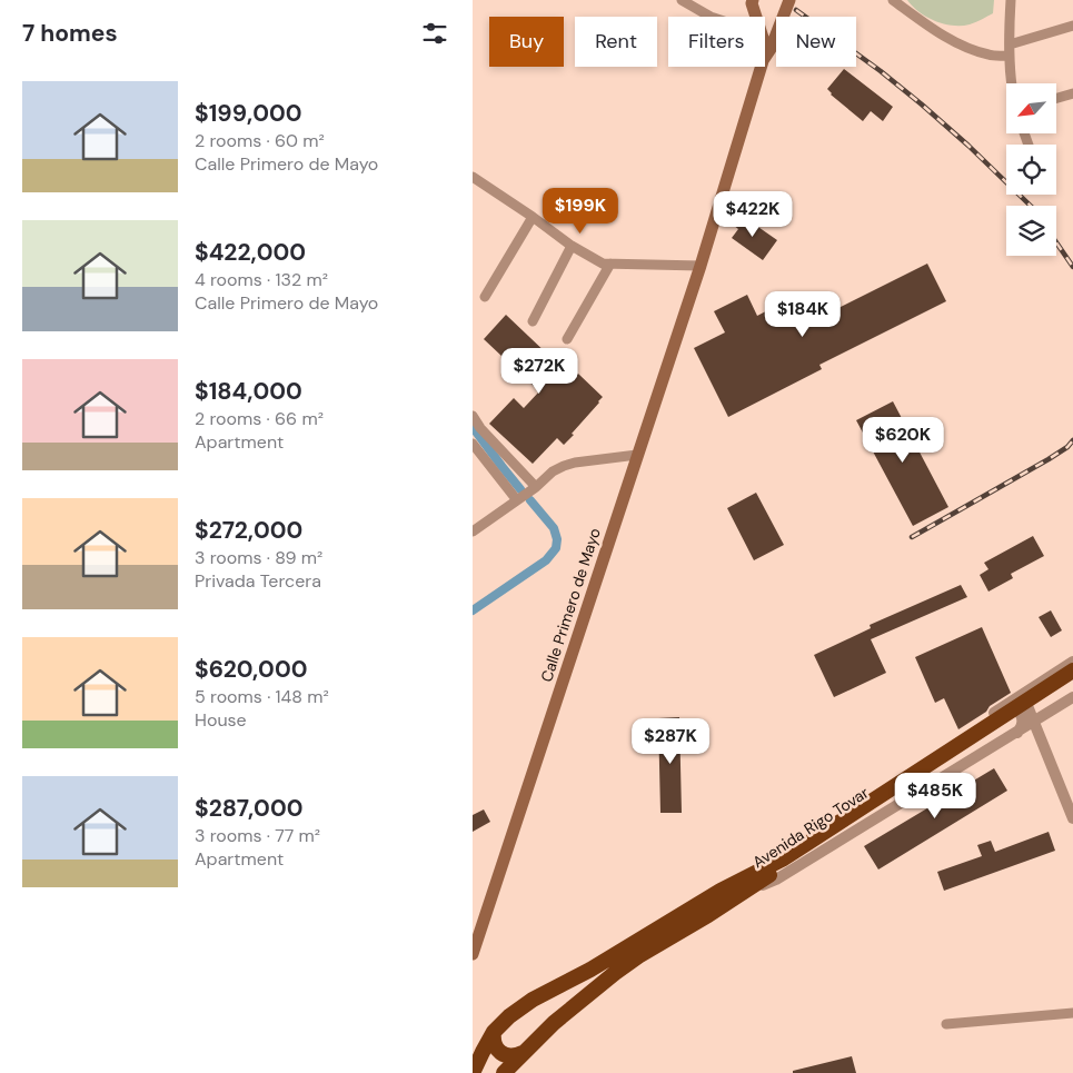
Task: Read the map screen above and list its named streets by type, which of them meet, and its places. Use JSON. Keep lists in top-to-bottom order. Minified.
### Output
{"streets":{"highway":["Avenida Rigo Tovar"],"main road":["Calle Primero de Mayo"]},"north":"bottom left","page":{"heading":"7 homes","chip":["Buy","Rent","Filters","New"],"list":[{"name":"$199,000","note":"2 rooms · 60 m² · Calle Primero de Mayo"},{"name":"$422,000","note":"4 rooms · 132 m² · Calle Primero de Mayo"},{"name":"$184,000","note":"2 rooms · 66 m² · Apartment"},{"name":"$272,000","note":"3 rooms · 89 m² · Privada Tercera"},{"name":"$620,000","note":"5 rooms · 148 m² · House"},{"name":"$287,000","note":"3 rooms · 77 m² · Apartment"}],"price":["$199K","$422K","$184K","$272K","$620K","$287K","$485K"]}}
